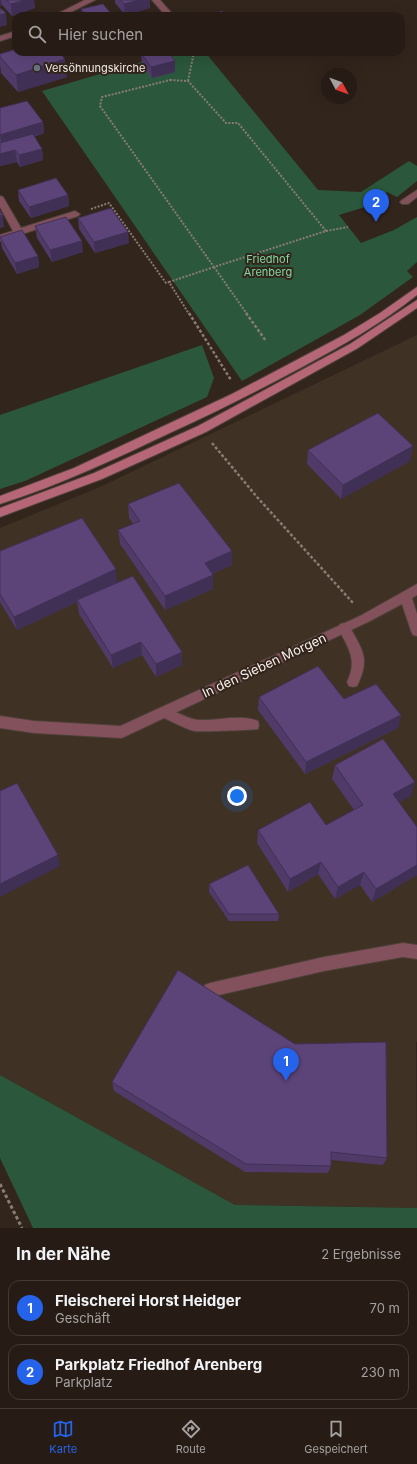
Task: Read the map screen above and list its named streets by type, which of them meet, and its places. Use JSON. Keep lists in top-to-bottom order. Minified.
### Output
{"streets":{"street":["In den Sieben Morgen"]},"parks":["Friedhof Arenberg"],"places":["Versöhnungskirche"],"north":"bottom right","page":{"search":"Hier suchen","pins":["2","1"],"heading":["In der Nähe","2 Ergebnisse"],"list":[{"mark":"1","name":"Fleischerei Horst Heidger","note":"Geschäft","value":"70 m"},{"mark":"2","name":"Parkplatz Friedhof Arenberg","note":"Parkplatz","value":"230 m"}],"nav":["Karte","Route","Gespeichert"]}}
